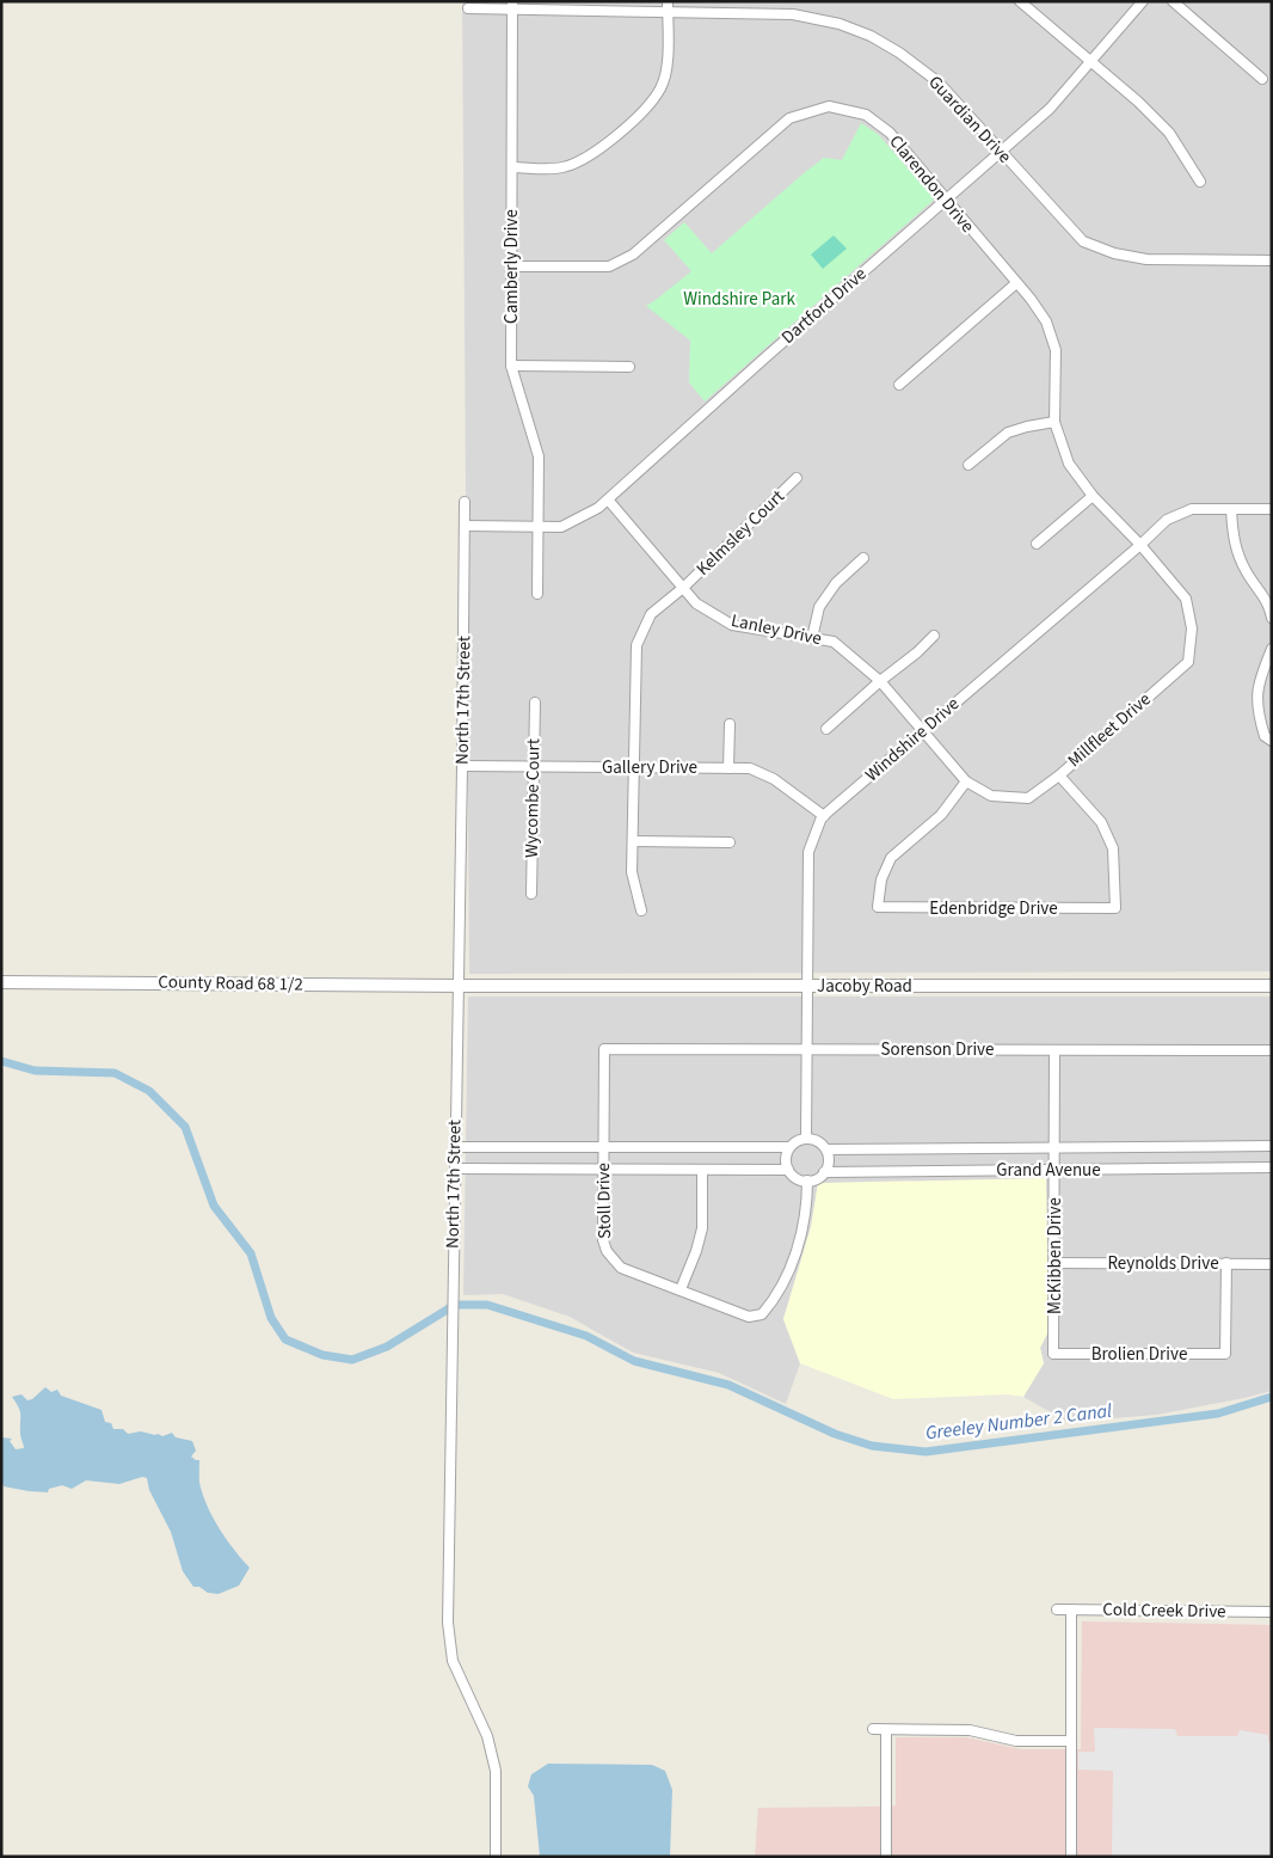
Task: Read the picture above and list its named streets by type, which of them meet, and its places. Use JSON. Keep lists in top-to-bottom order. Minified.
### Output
{"streets":{"street":["Guardian Drive","Clarendon Drive","Camberly Drive","Dartford Drive","Kelmsley Court","Lanley Drive","North 17th Street","Millfleet Drive","Windshire Drive","Gallery Drive","Wycombe Court","Edenbridge Drive","County Road 68 1/2","Jacoby Road","Sorenson Drive","Grand Avenue","Stoll Drive","McKibben Drive","Reynolds Drive","Brolien Drive","Cold Creek Drive"]},"crossings":[["Guardian Drive","Camberly Drive"],["Guardian Drive","Dartford Drive"],["Clarendon Drive","Camberly Drive"],["Clarendon Drive","Dartford Drive"],["Clarendon Drive","Millfleet Drive"],["Clarendon Drive","Windshire Drive"],["Camberly Drive","Dartford Drive"],["Dartford Drive","Lanley Drive"],["Dartford Drive","North 17th Street"],["Kelmsley Court","Lanley Drive"],["Kelmsley Court","Gallery Drive"],["Lanley Drive","Millfleet Drive"],["Lanley Drive","Windshire Drive"],["North 17th Street","Gallery Drive"],["North 17th Street","County Road 68 1/2"],["North 17th Street","Jacoby Road"],["Millfleet Drive","Windshire Drive"],["Millfleet Drive","Edenbridge Drive"],["Windshire Drive","Gallery Drive"],["Windshire Drive","Jacoby Road"],["Windshire Drive","Sorenson Drive"],["Windshire Drive","Grand Avenue"],["Windshire Drive","Stoll Drive"],["Gallery Drive","Wycombe Court"],["County Road 68 1/2","Jacoby Road"],["Sorenson Drive","Stoll Drive"],["Sorenson Drive","McKibben Drive"],["Grand Avenue","Stoll Drive"],["Grand Avenue","McKibben Drive"],["McKibben Drive","Reynolds Drive"],["McKibben Drive","Brolien Drive"],["Reynolds Drive","Brolien Drive"]],"water":["Greeley Number 2 Canal"],"parks":["Windshire Park"]}
